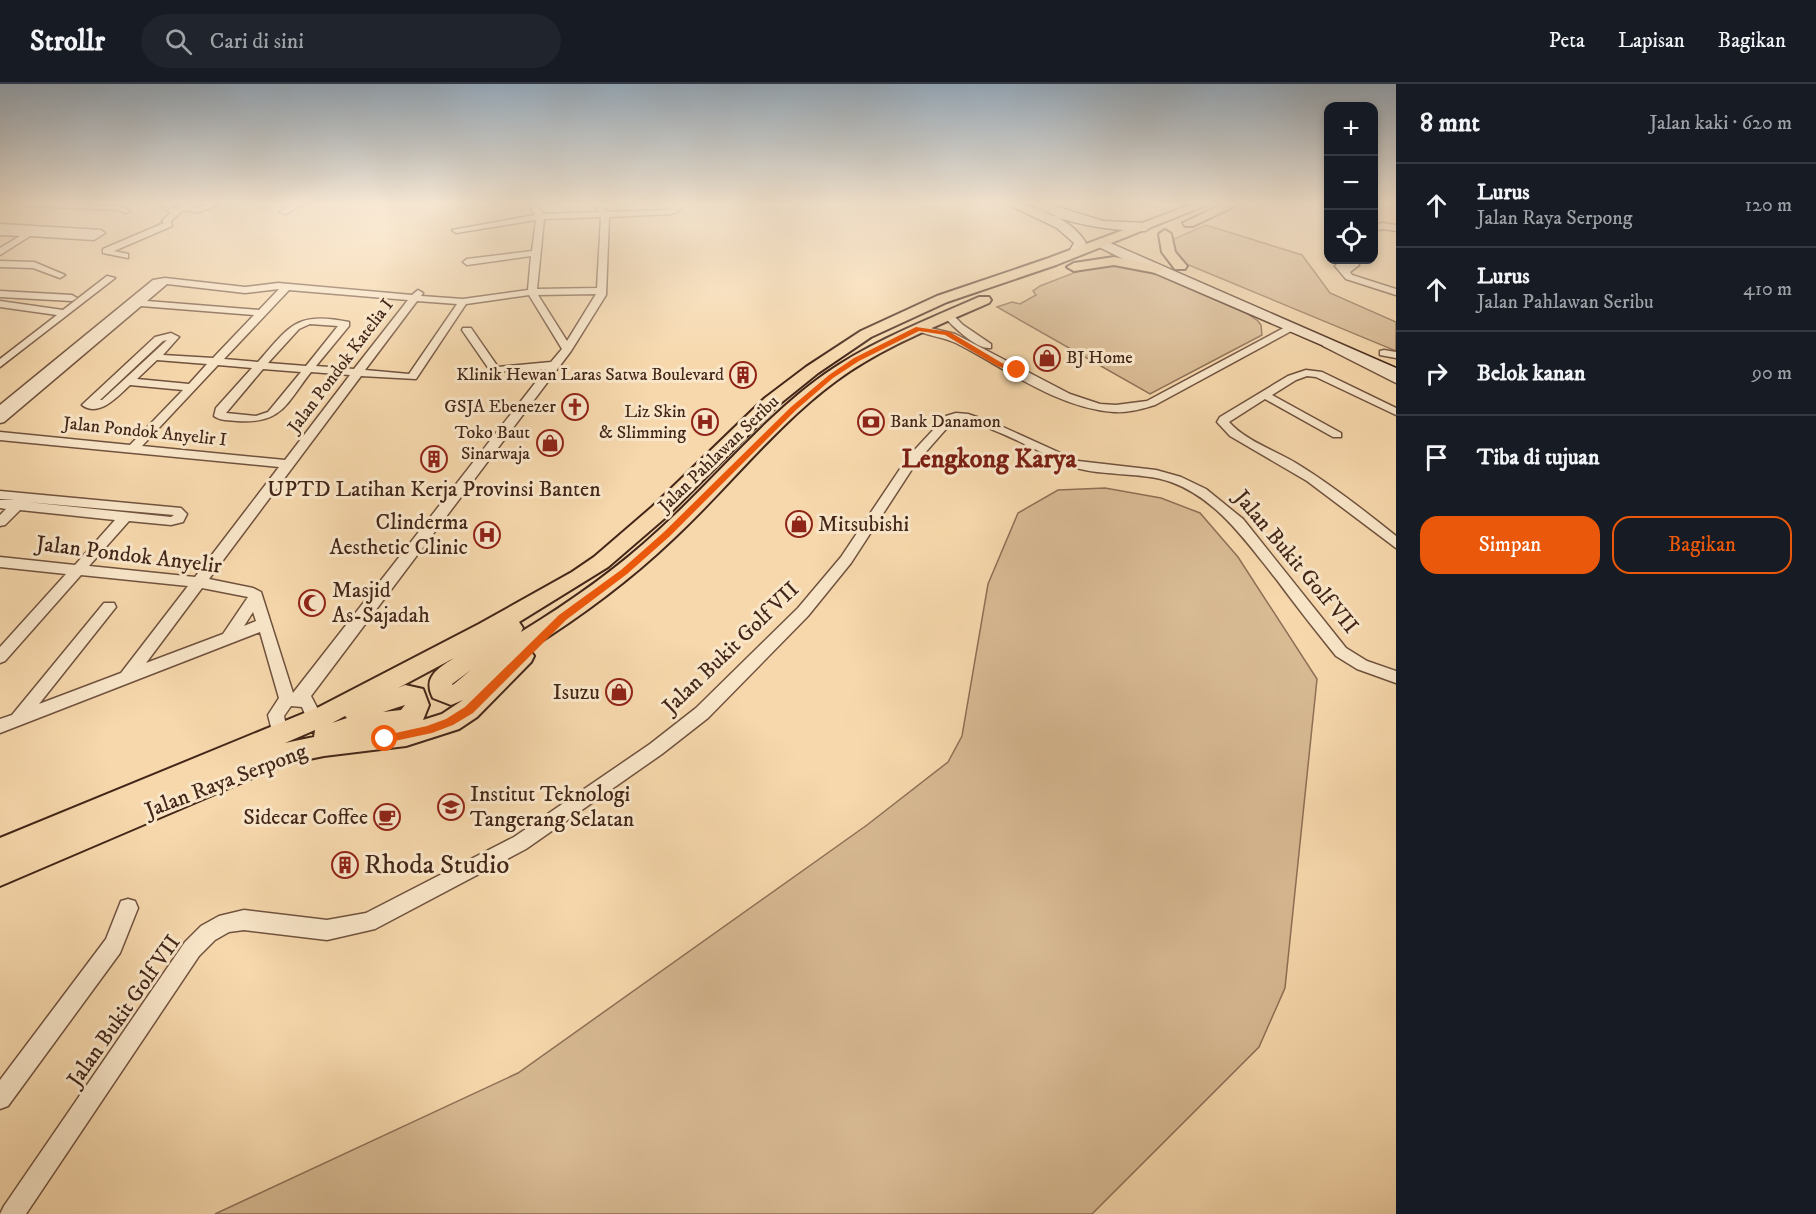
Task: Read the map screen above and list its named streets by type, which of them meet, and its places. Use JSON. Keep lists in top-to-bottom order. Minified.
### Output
{"streets":{"main road":["Jalan Pahlawan Seribu","Jalan Raya Serpong"],"street":["Jalan Pondok Katelia I","Jalan Pondok Anyelir I","Jalan Pondok Anyelir","Jalan Bukit Golf VII"]},"crossings":[["Jalan Pondok Katelia I","Jalan Pondok Anyelir I"],["Jalan Pondok Katelia I","Jalan Pondok Anyelir"],["Jalan Pahlawan Seribu","Jalan Raya Serpong"]],"districts":["Lengkong Karya"],"places":{"shop":["BJ Home","Toko Baut Sinarwaja","Mitsubishi","Isuzu"],"building":["Klinik Hewan Laras Satwa Boulevard","UPTD Latihan Kerja Provinsi Banten","Rhoda Studio"],"church":["GSJA Ebenezer"],"hospital":["Liz Skin & Slimming","Clinderma Aesthetic Clinic"],"bank":["Bank Danamon"],"mosque":["Masjid As-Sajadah"],"school or university":["Institut Teknologi Tangerang Selatan"],"cafe":["Sidecar Coffee"]},"page":{"header":"Strollr","search":"Cari di sini","nav":["Peta","Lapisan","Bagikan"],"heading":["8 mnt","Jalan kaki · 620 m"],"map_buttons":["+","−"],"list":[["Lurus","Jalan Raya Serpong","120 m"],["Lurus","Jalan Pahlawan Seribu","410 m"],["Belok kanan","90 m"],"Tiba di tujuan"],"buttons":["Simpan","Bagikan"]}}
